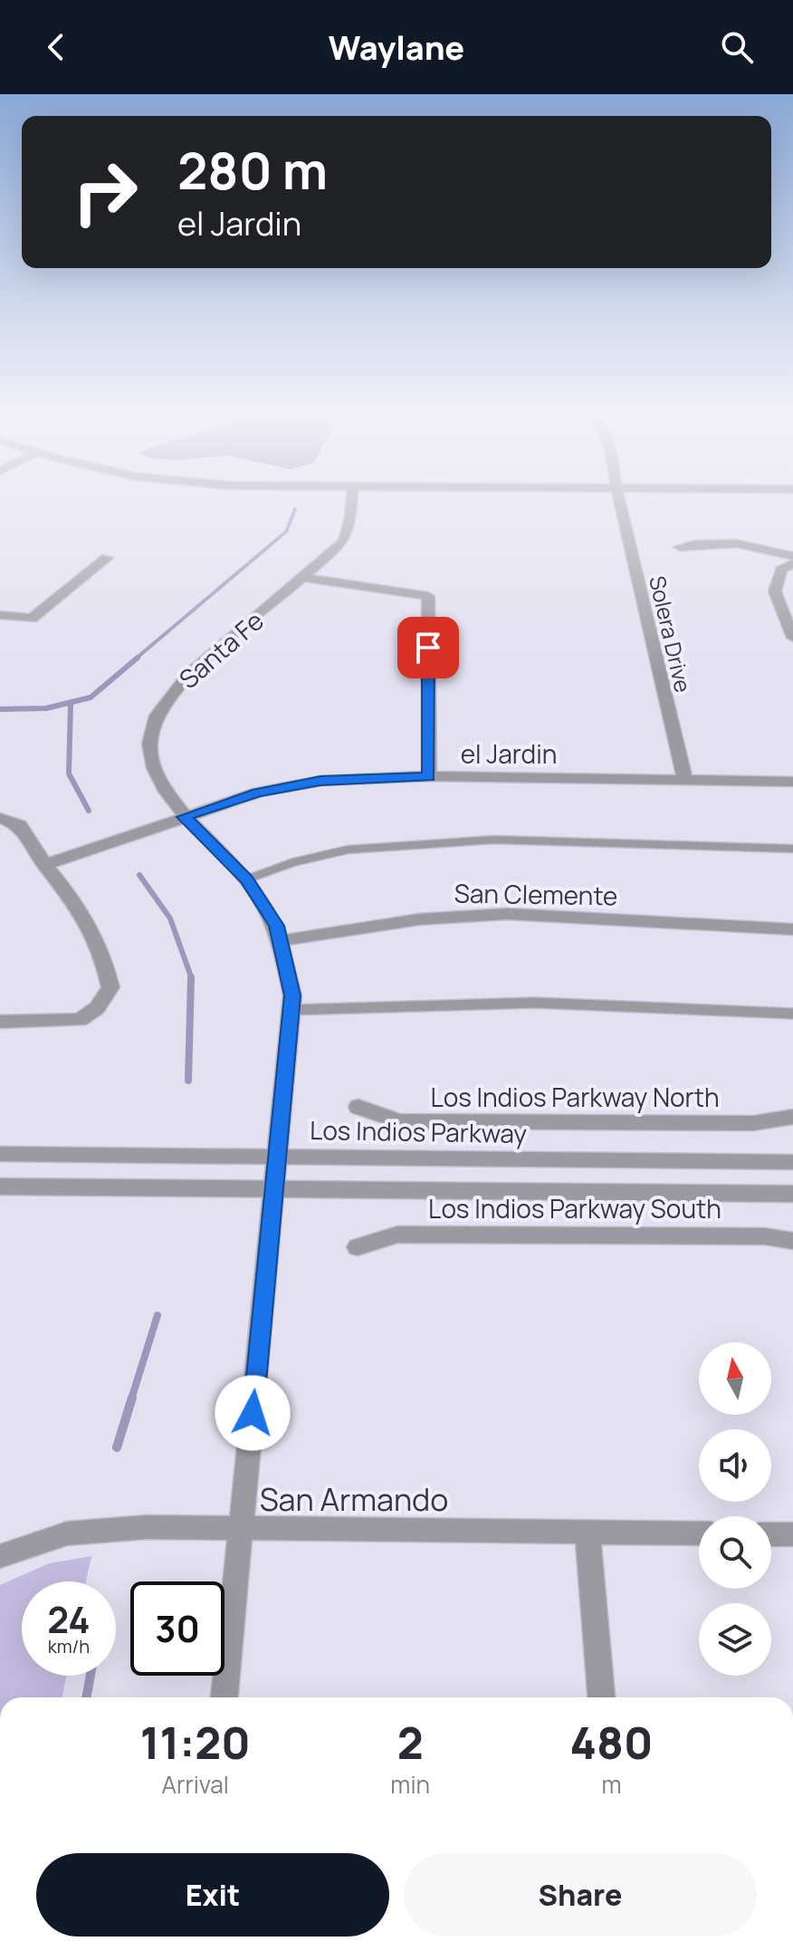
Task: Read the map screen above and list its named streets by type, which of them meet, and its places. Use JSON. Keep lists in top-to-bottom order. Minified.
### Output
{"streets":{"street":["Solera Drive","Santa Fe","el Jardin","San Clemente","Los Indios Parkway North","Los Indios Parkway","Los Indios Parkway South","San Armando"]},"crossings":[["Solera Drive","el Jardin"],["Santa Fe","el Jardin"],["Santa Fe","San Clemente"],["Santa Fe","Los Indios Parkway"],["Santa Fe","San Armando"]],"north":"top","page":{"header":"Waylane","turn":["280 m","el Jardin"],"speed":"24 km/h","limit":"30","eta":["11:20","Arrival","2","min","480","m"],"buttons":["Exit","Share"]}}
